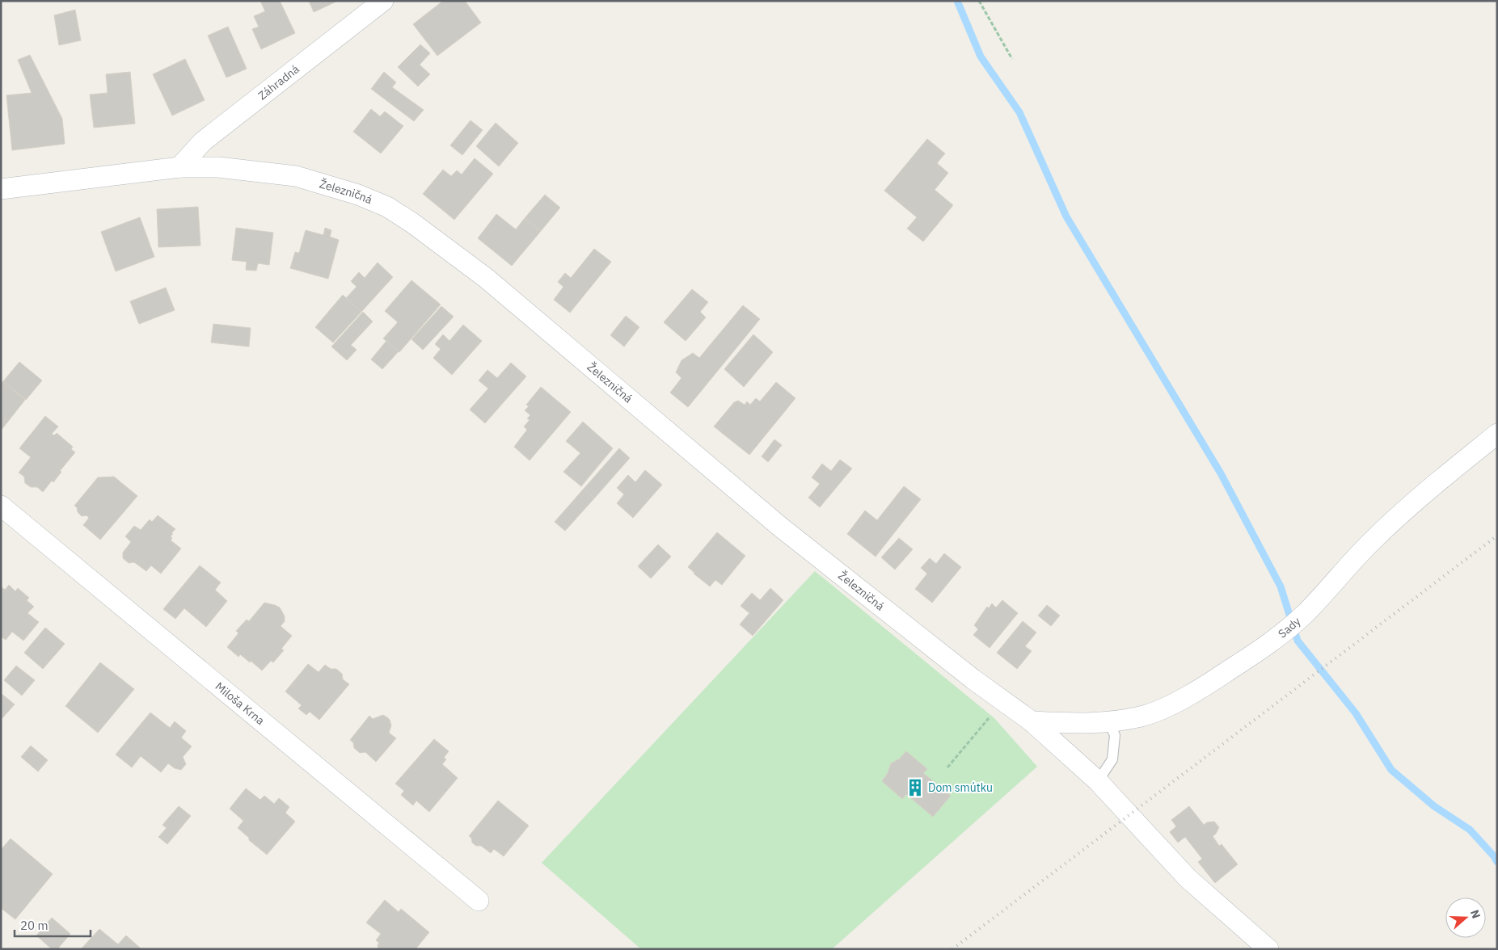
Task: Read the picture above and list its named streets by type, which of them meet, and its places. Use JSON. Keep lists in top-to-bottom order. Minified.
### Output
{"streets":{"street":["Záhradná","Železničná","Sady","Miloša Krna"]},"crossings":[["Záhradná","Železničná"],["Železničná","Sady"]],"places":{"building":["Dom smútku"]},"scale_bar":"20 m","north":"right"}
